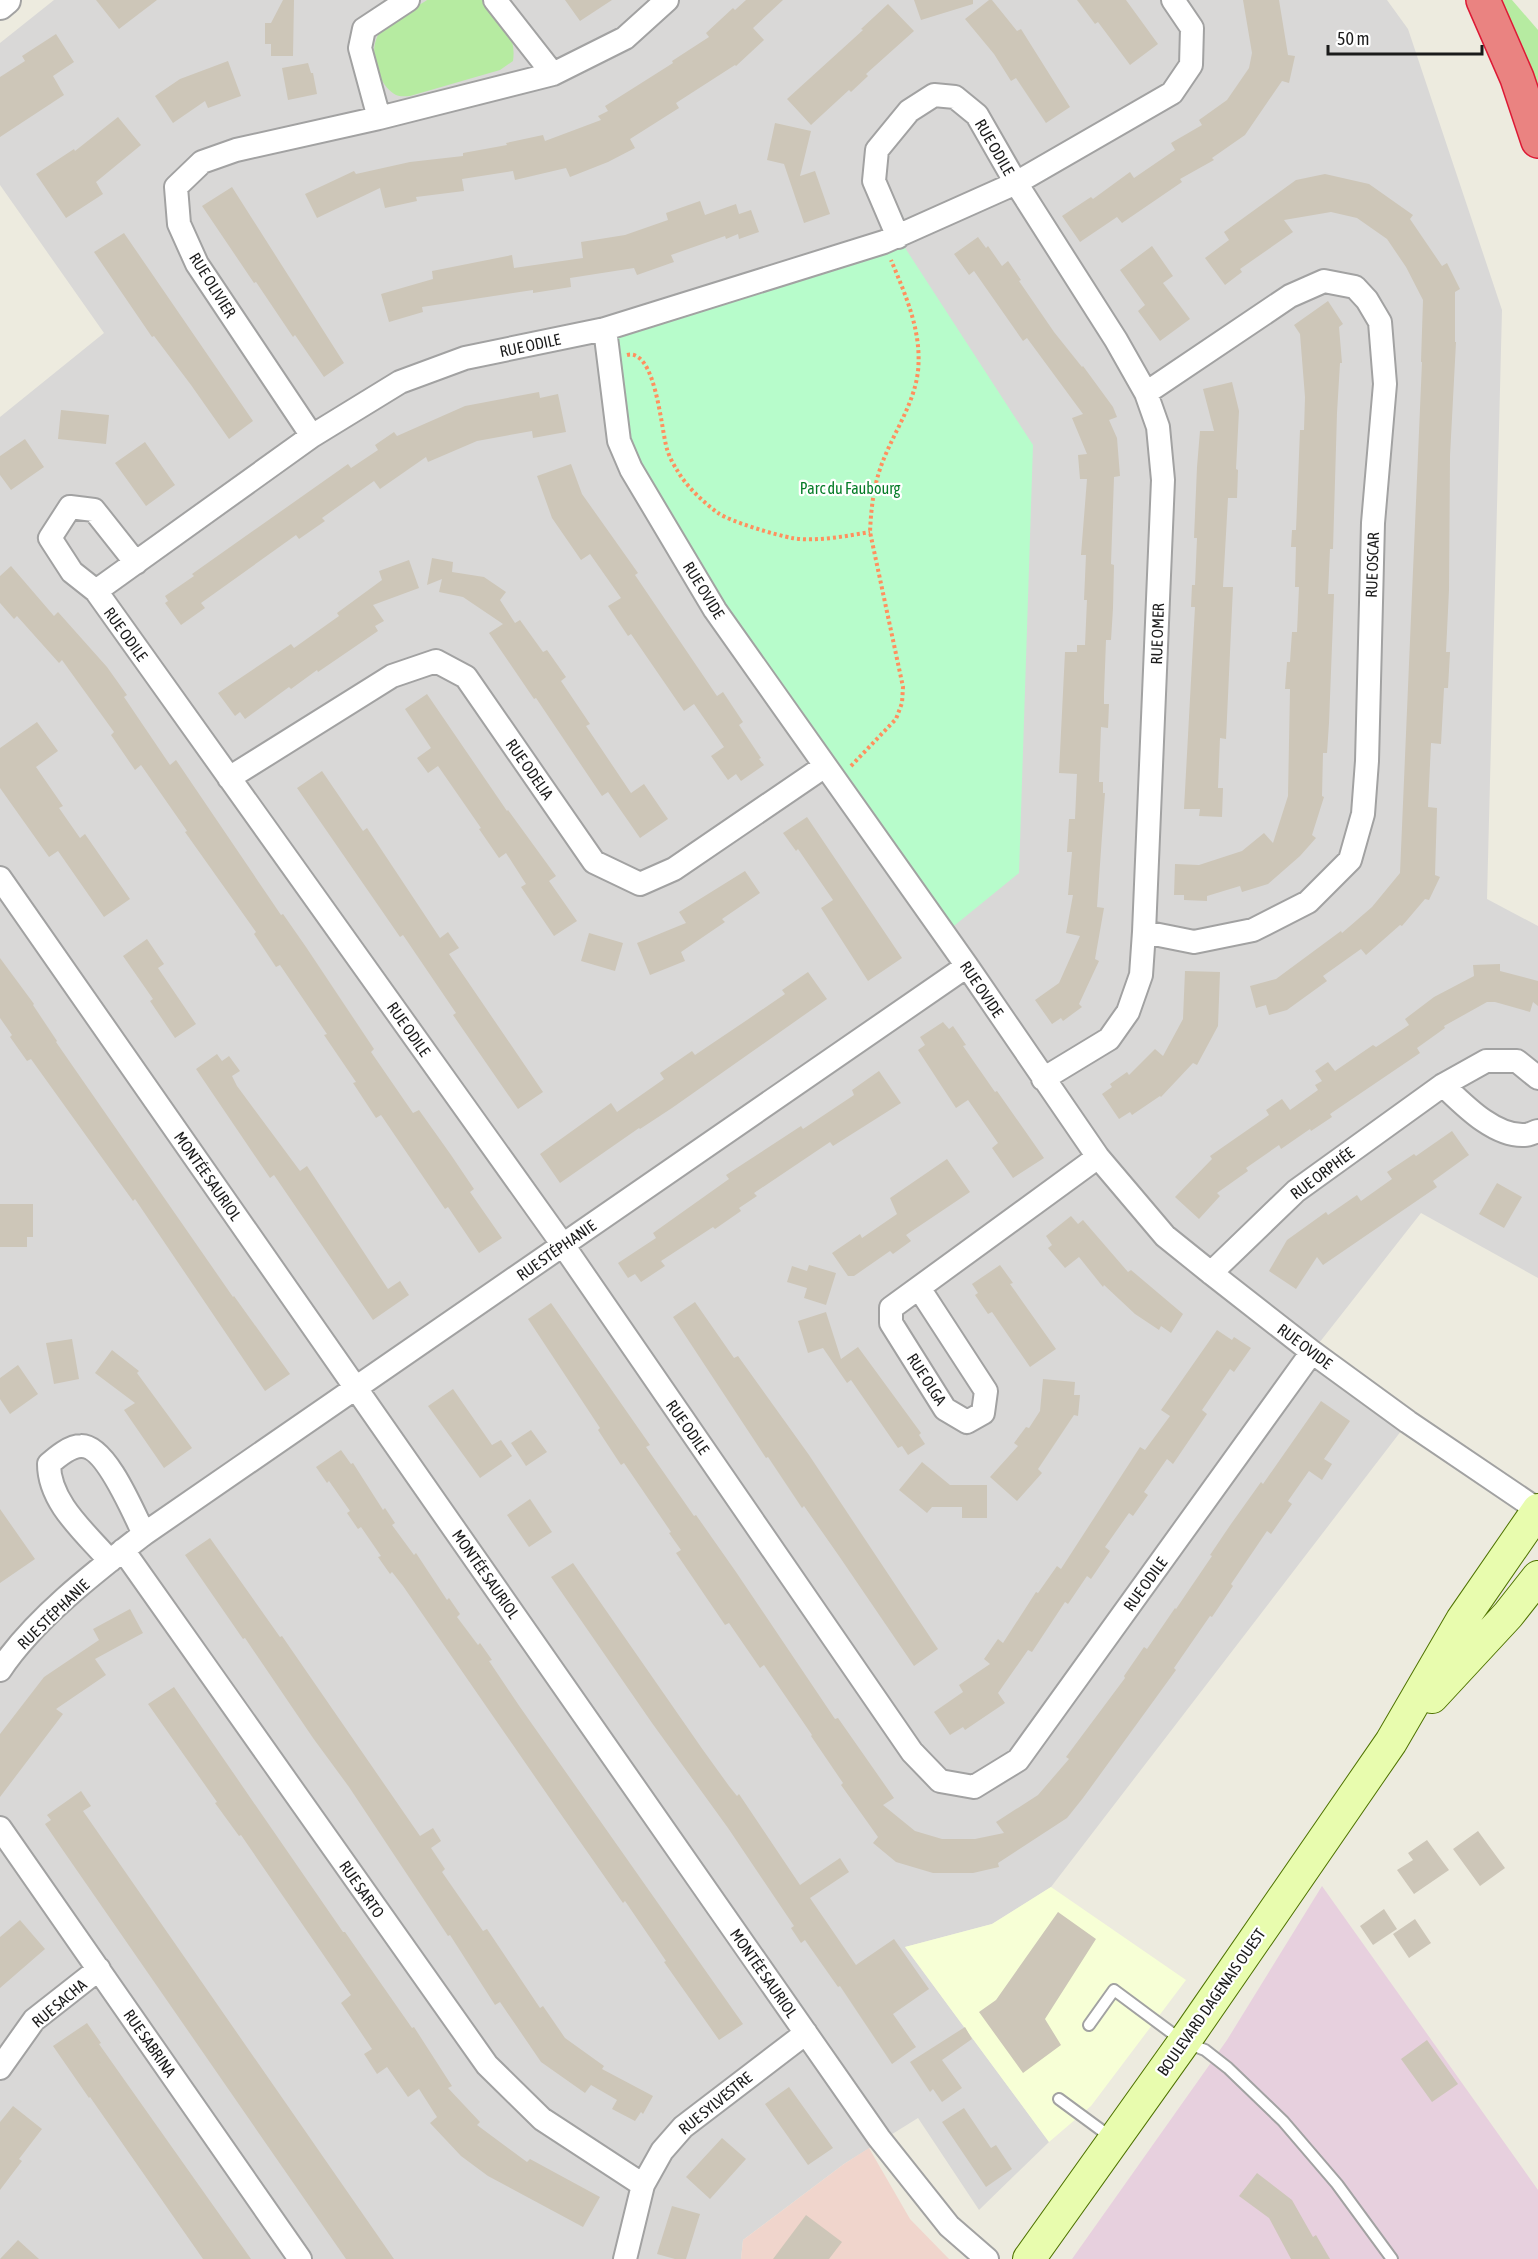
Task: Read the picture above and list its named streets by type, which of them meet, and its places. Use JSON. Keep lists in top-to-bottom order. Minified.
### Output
{"streets":{"main road":["BOULEVARD DAGENAIS OUEST"],"street":["RUE ODILE","RUE OLIVIER","RUE OSCAR","RUE OVIDE","RUE OMER","RUE ODELIA","RUE ORPHÉE","MONTÉE SAURIOL","RUE STÉPHANIE","RUE OLGA","RUE SARTO","RUE SACHA","RUE SABRINA","RUE SYLVESTRE"]},"crossings":[["RUE ODILE","RUE OLIVIER"],["RUE ODILE","RUE OVIDE"],["RUE ODILE","RUE OMER"],["RUE ODILE","RUE ODELIA"],["RUE ODILE","RUE STÉPHANIE"],["RUE OSCAR","RUE OMER"],["RUE OVIDE","RUE OMER"],["RUE OVIDE","RUE ODELIA"],["RUE OVIDE","RUE ORPHÉE"],["RUE OVIDE","RUE STÉPHANIE"],["RUE OVIDE","RUE OLGA"],["RUE OVIDE","BOULEVARD DAGENAIS OUEST"],["MONTÉE SAURIOL","RUE STÉPHANIE"],["MONTÉE SAURIOL","RUE SYLVESTRE"],["RUE STÉPHANIE","RUE SARTO"],["RUE SARTO","RUE SYLVESTRE"],["RUE SACHA","RUE SABRINA"]],"parks":["Parc du Faubourg"],"scale_bar":"50 m"}
